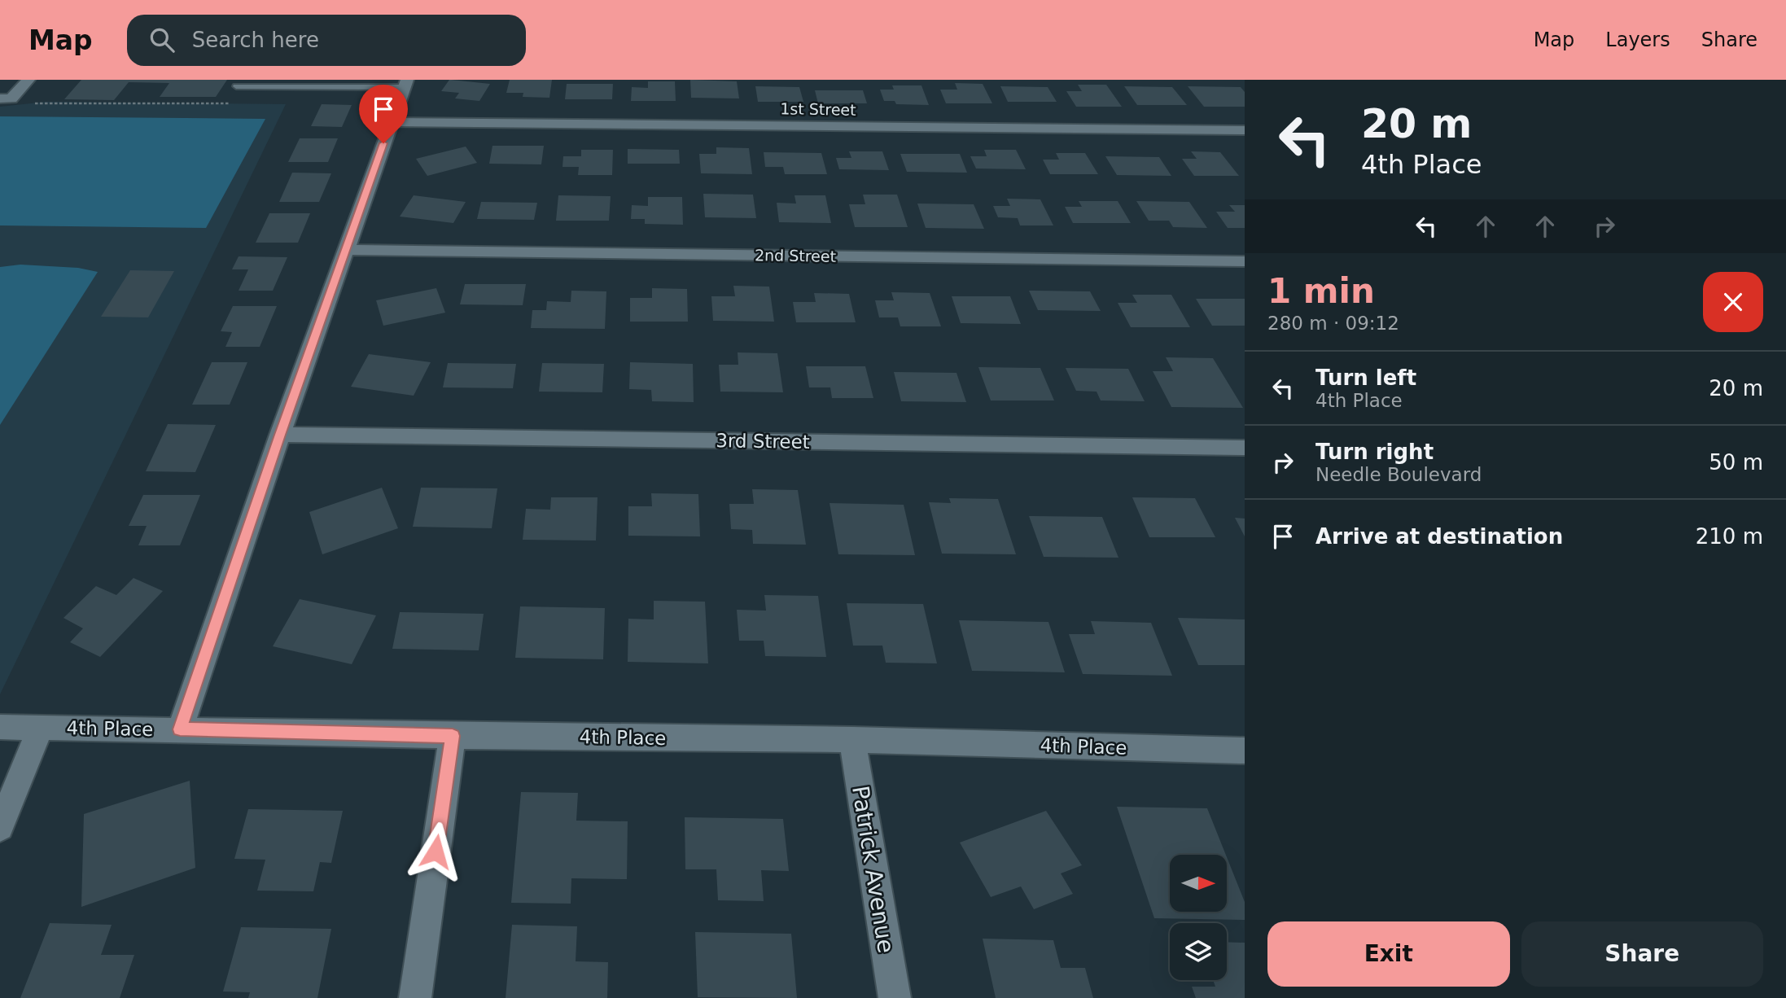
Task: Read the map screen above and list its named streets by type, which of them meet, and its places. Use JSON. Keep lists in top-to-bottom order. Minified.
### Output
{"streets":{"street":["1st Street","2nd Street","3rd Street","4th Place","Patrick Avenue"]},"crossings":[["4th Place","Patrick Avenue"]],"north":"right","page":{"header":"Map","search":"Search here","nav":["Map","Layers","Share"],"turn":["20 m","4th Place"],"heading":["1 min","280 m · 09:12"],"list":[{"name":"Turn left","note":"4th Place","value":"20 m"},{"name":"Turn right","note":"Needle Boulevard","value":"50 m"},{"name":"Arrive at destination","value":"210 m"}],"buttons":["Exit","Share"]}}
